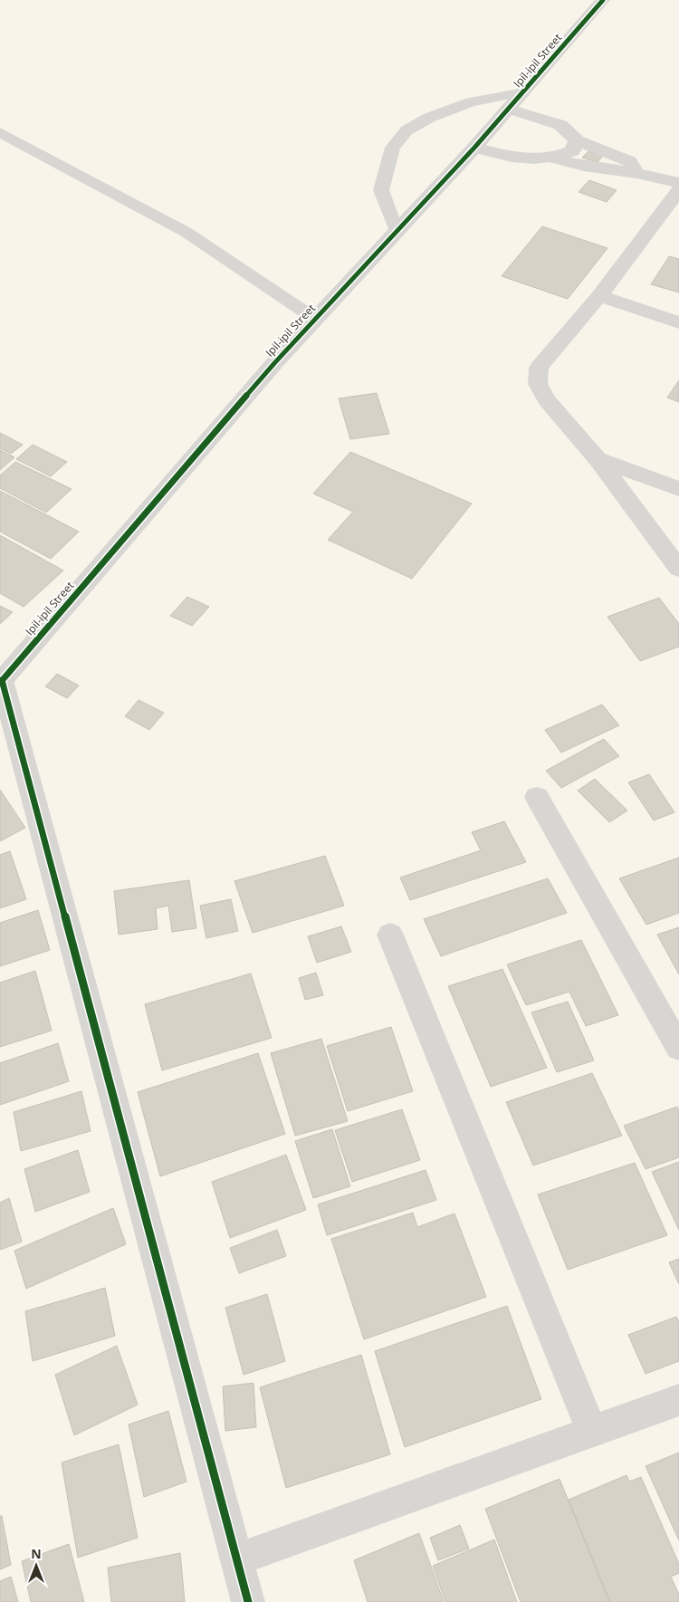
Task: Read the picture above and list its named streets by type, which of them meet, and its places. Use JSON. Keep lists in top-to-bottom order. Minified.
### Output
{"streets":{"street":["Ipil-ipil Street"]},"north":"top"}
